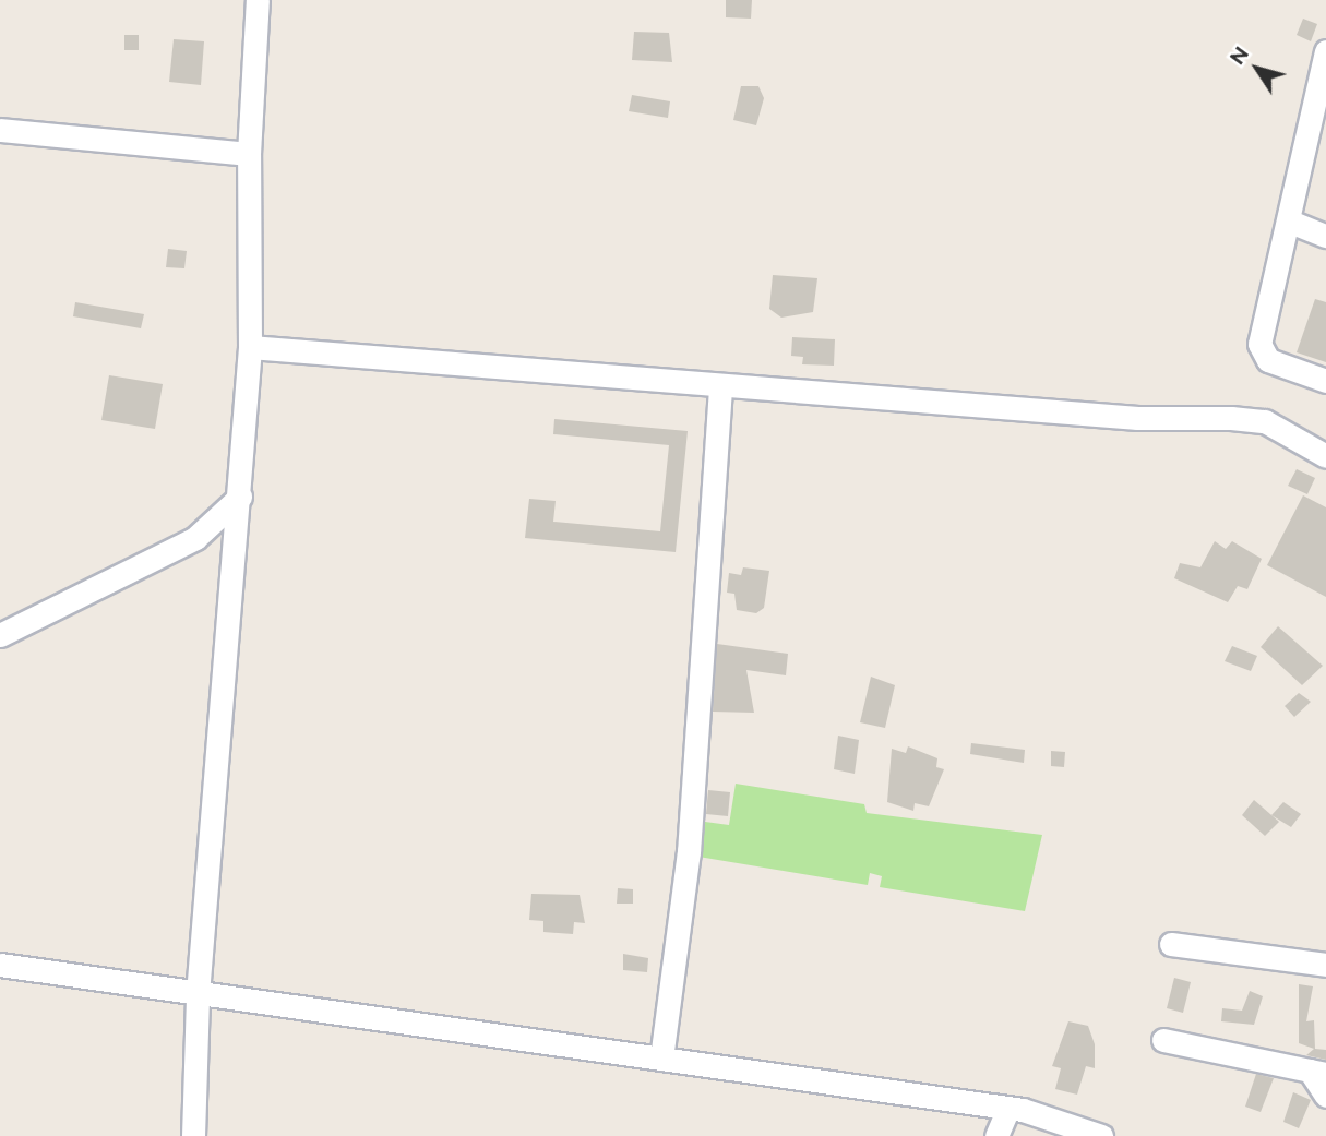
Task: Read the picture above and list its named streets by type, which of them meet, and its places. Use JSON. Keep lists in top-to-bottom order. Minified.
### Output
{"north":"top left"}
